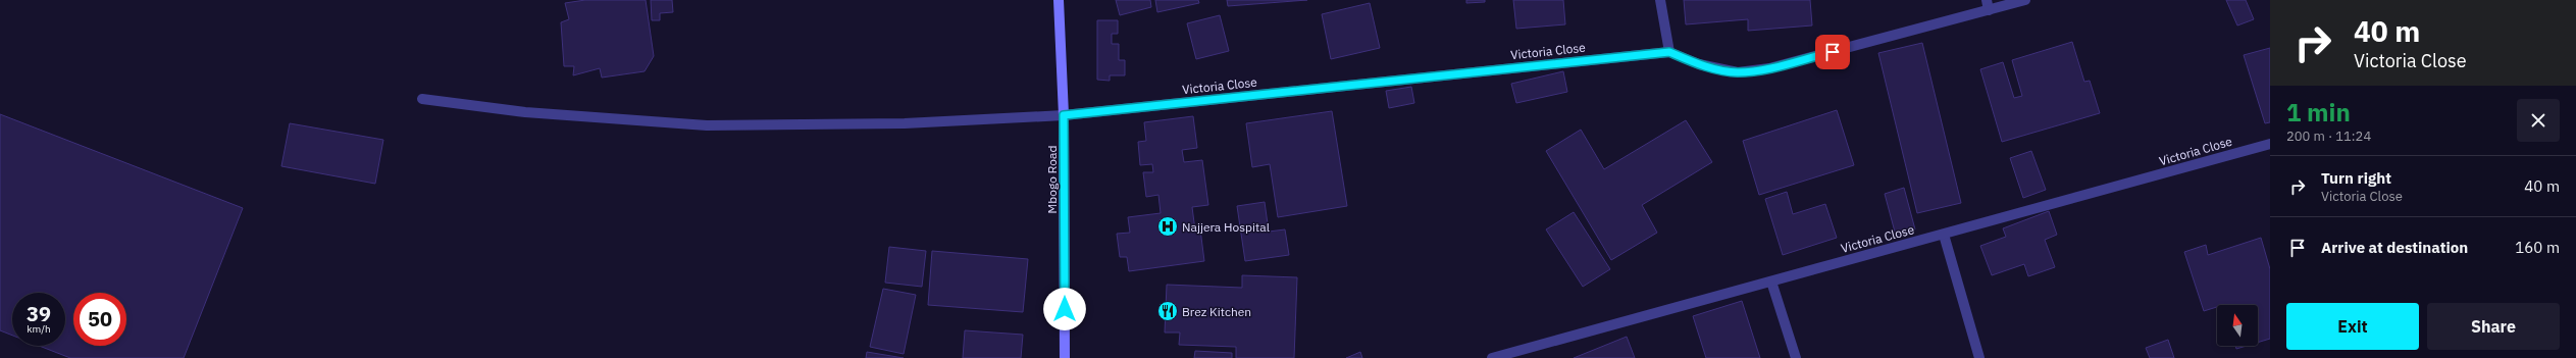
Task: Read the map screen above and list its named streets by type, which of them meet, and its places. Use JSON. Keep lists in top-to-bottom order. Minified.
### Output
{"streets":{"main road":["Mbogo Road"],"street":["Victoria Close"]},"crossings":[["Victoria Close","Mbogo Road"]],"places":{"hospital":["Najjera Hospital"],"restaurant":["Brez Kitchen"]},"north":"top","page":{"turn":["40 m","Victoria Close"],"heading":["1 min","200 m · 11:24"],"list":[{"name":"Turn right","note":"Victoria Close","value":"40 m"},{"name":"Arrive at destination","value":"160 m"}],"speed":"39 km/h","limit":"50","buttons":["Exit","Share"]}}
